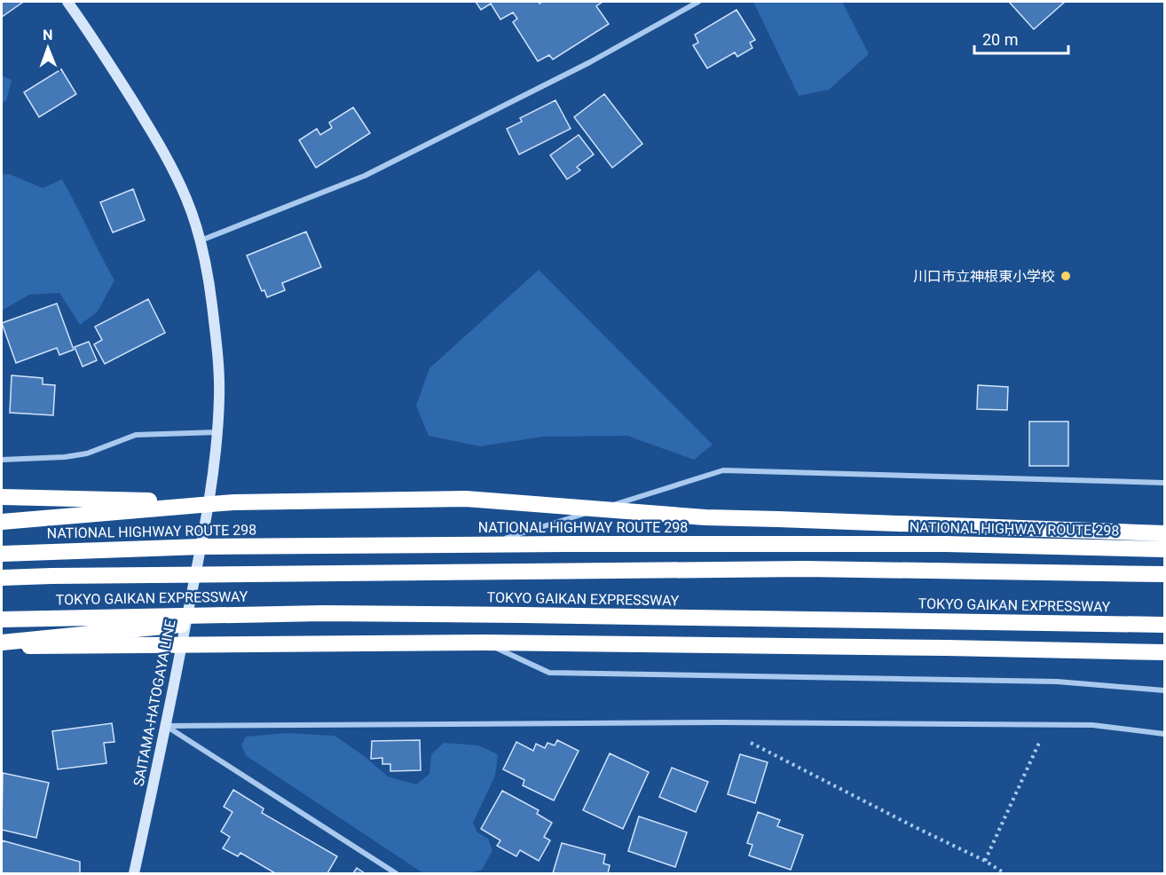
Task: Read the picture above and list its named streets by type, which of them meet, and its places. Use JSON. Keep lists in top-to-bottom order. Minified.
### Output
{"streets":{"highway":["NATIONAL HIGHWAY ROUTE 298","TOKYO GAIKAN EXPRESSWAY"],"main road":["SAITAMA-HATOGAYA LINE"]},"crossings":[["NATIONAL HIGHWAY ROUTE 298","SAITAMA-HATOGAYA LINE"]],"places":["川口市立神根東小学校"],"scale_bar":"20 m","north":"top"}
